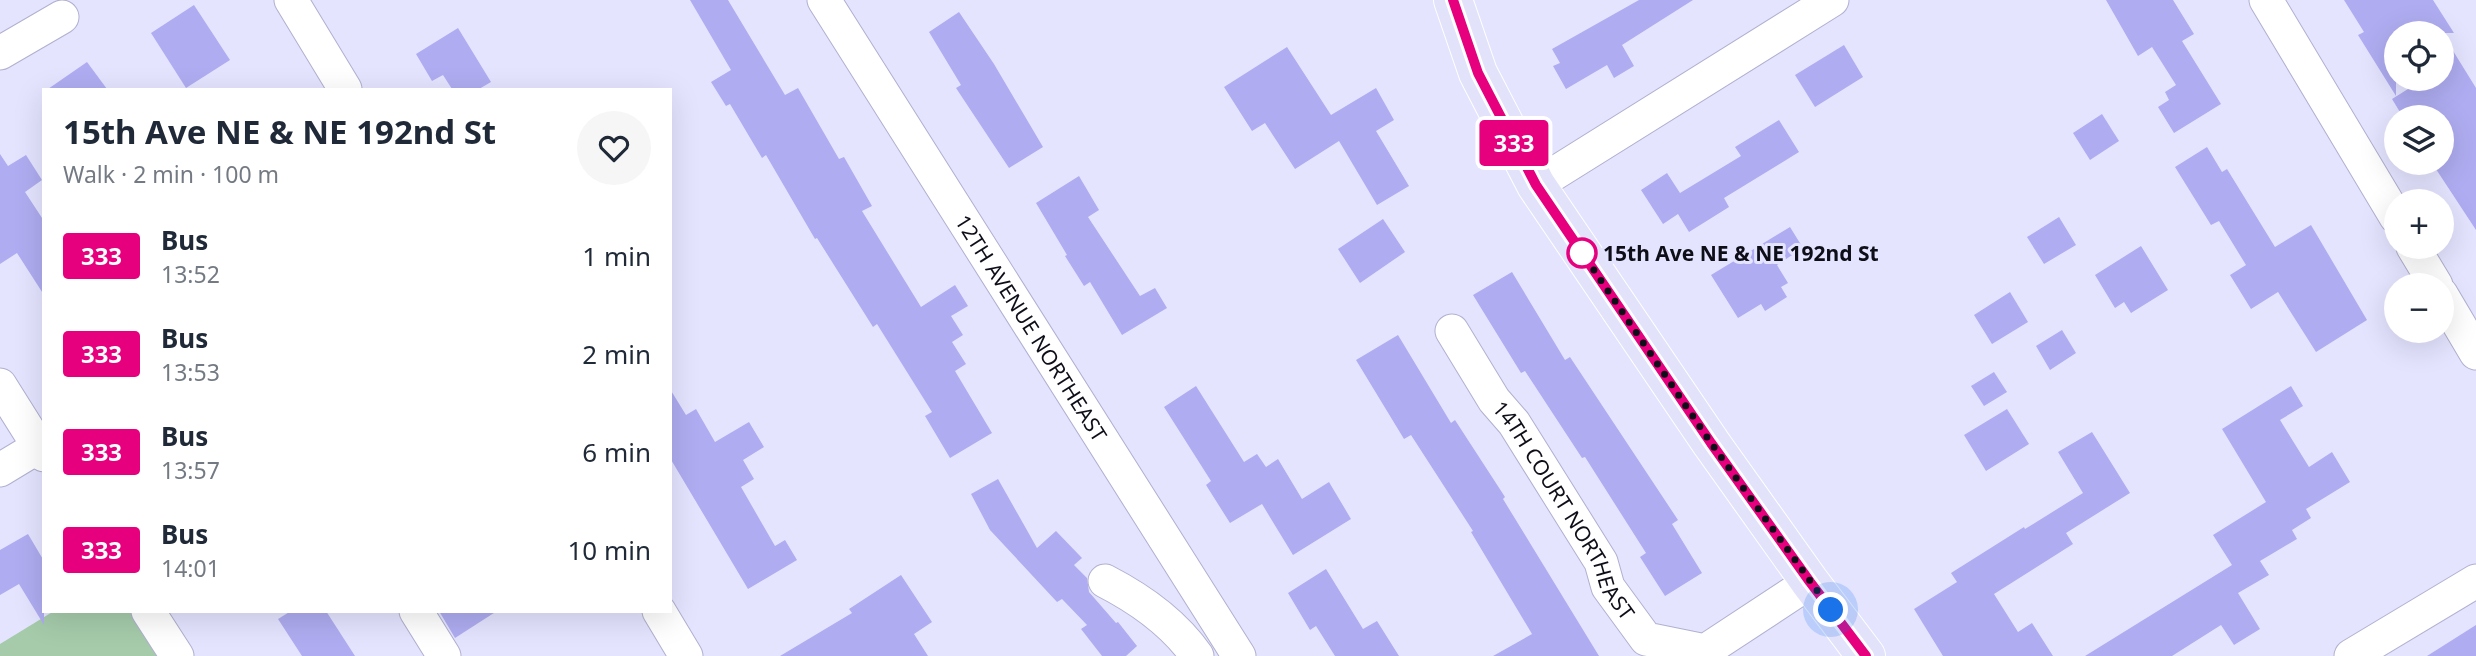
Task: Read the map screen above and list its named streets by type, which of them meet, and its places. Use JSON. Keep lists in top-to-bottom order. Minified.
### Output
{"streets":{"street":["12TH AVENUE NORTHEAST","14TH COURT NORTHEAST"]},"places":["15th Ave NE & NE 192nd St"],"lines":["bus line 333"],"page":{"on_map":"333","map_buttons":["+","−"],"heading":["15th Ave NE & NE 192nd St","Walk · 2 min · 100 m"],"list":[{"mark":"333","name":"Bus","note":"13:52","value":"1 min"},{"mark":"333","name":"Bus","note":"13:53","value":"2 min"},{"mark":"333","name":"Bus","note":"13:57","value":"6 min"},{"mark":"333","name":"Bus","note":"14:01","value":"10 min"}]}}
